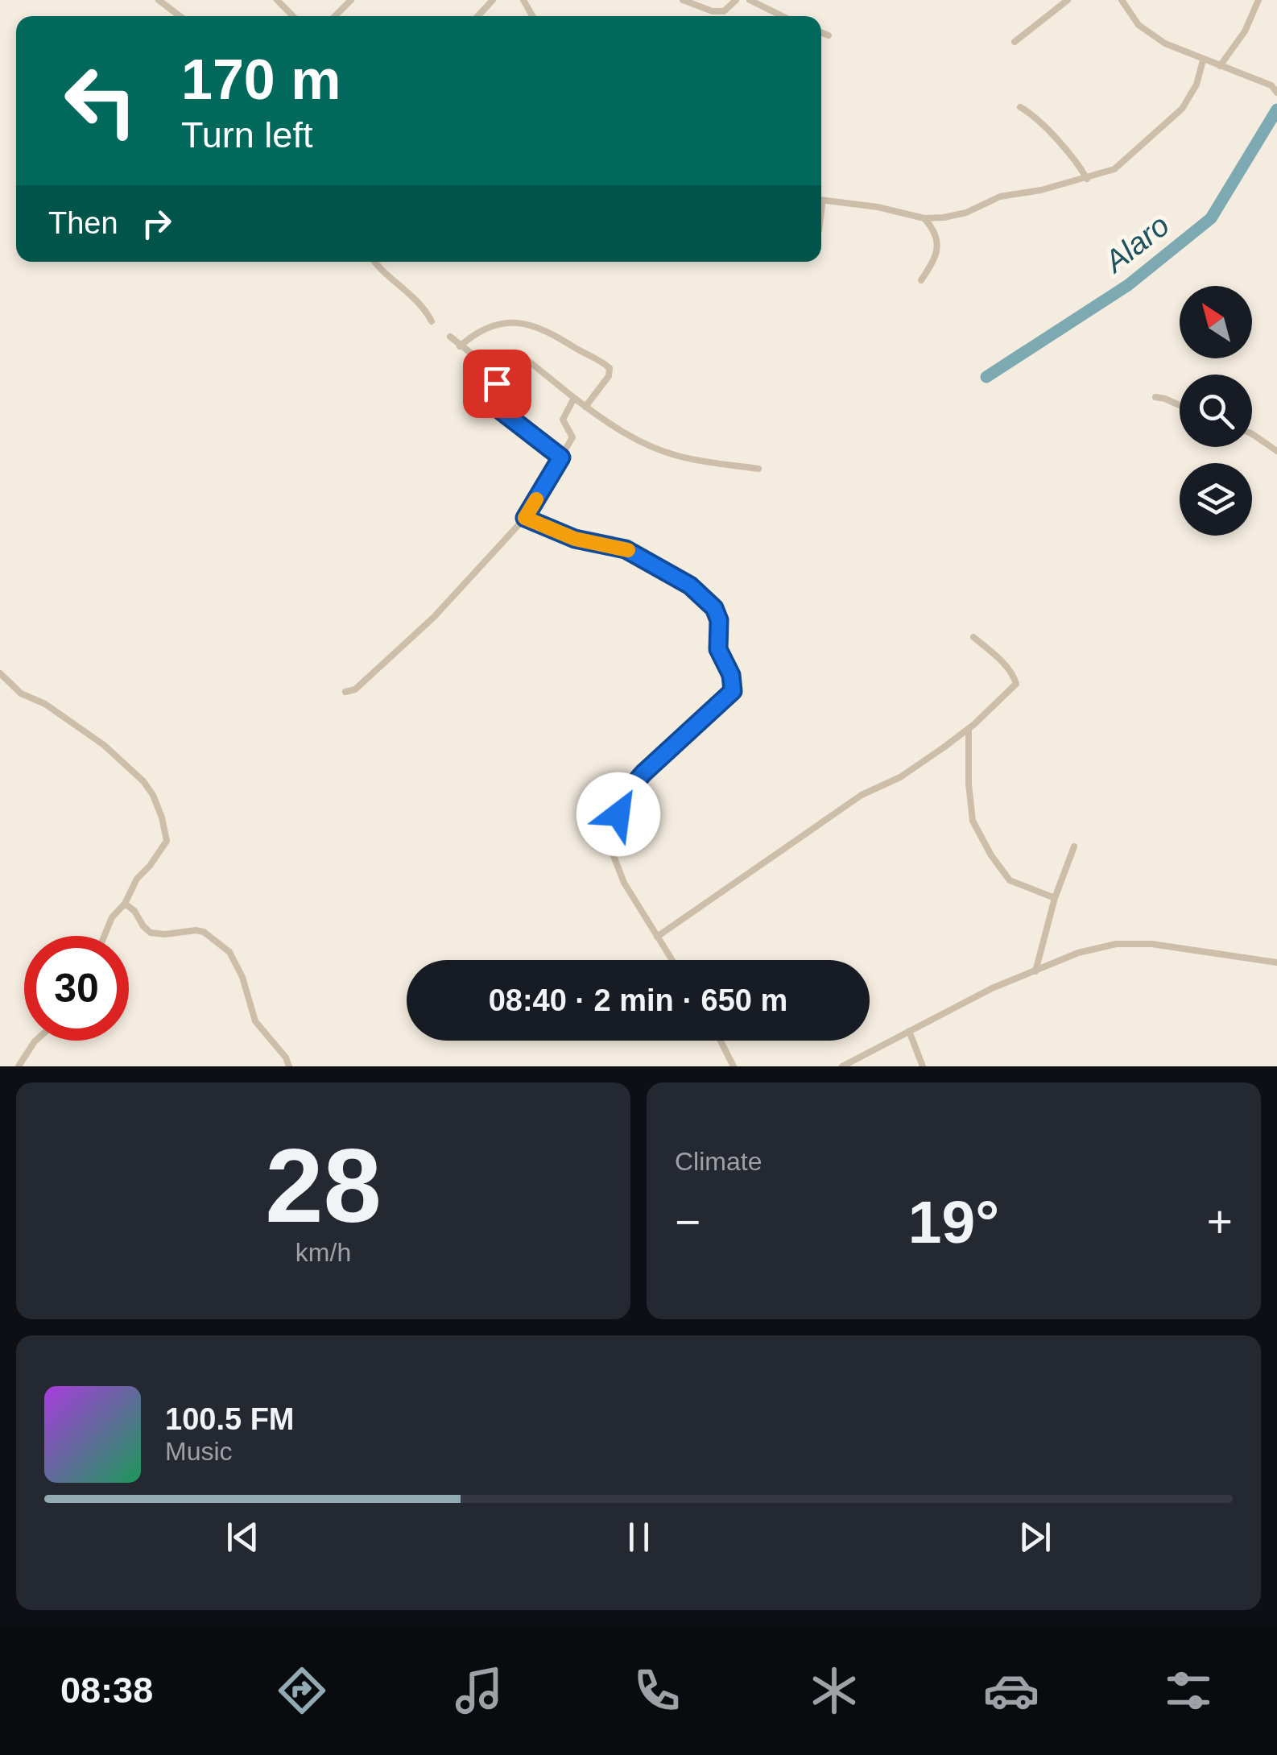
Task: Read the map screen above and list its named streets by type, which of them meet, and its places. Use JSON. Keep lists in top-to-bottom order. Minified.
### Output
{"water":["Alaro"],"north":"top left","page":{"turn":["170 m","Turn left"],"then":"Then","limit":"30","trip":"08:40 · 2 min · 650 m","tile":[["28","km/h"],"Climate"],"heat":["−","19°","+"],"song":["100.5 FM","Music"],"tabs":"08:38"}}
